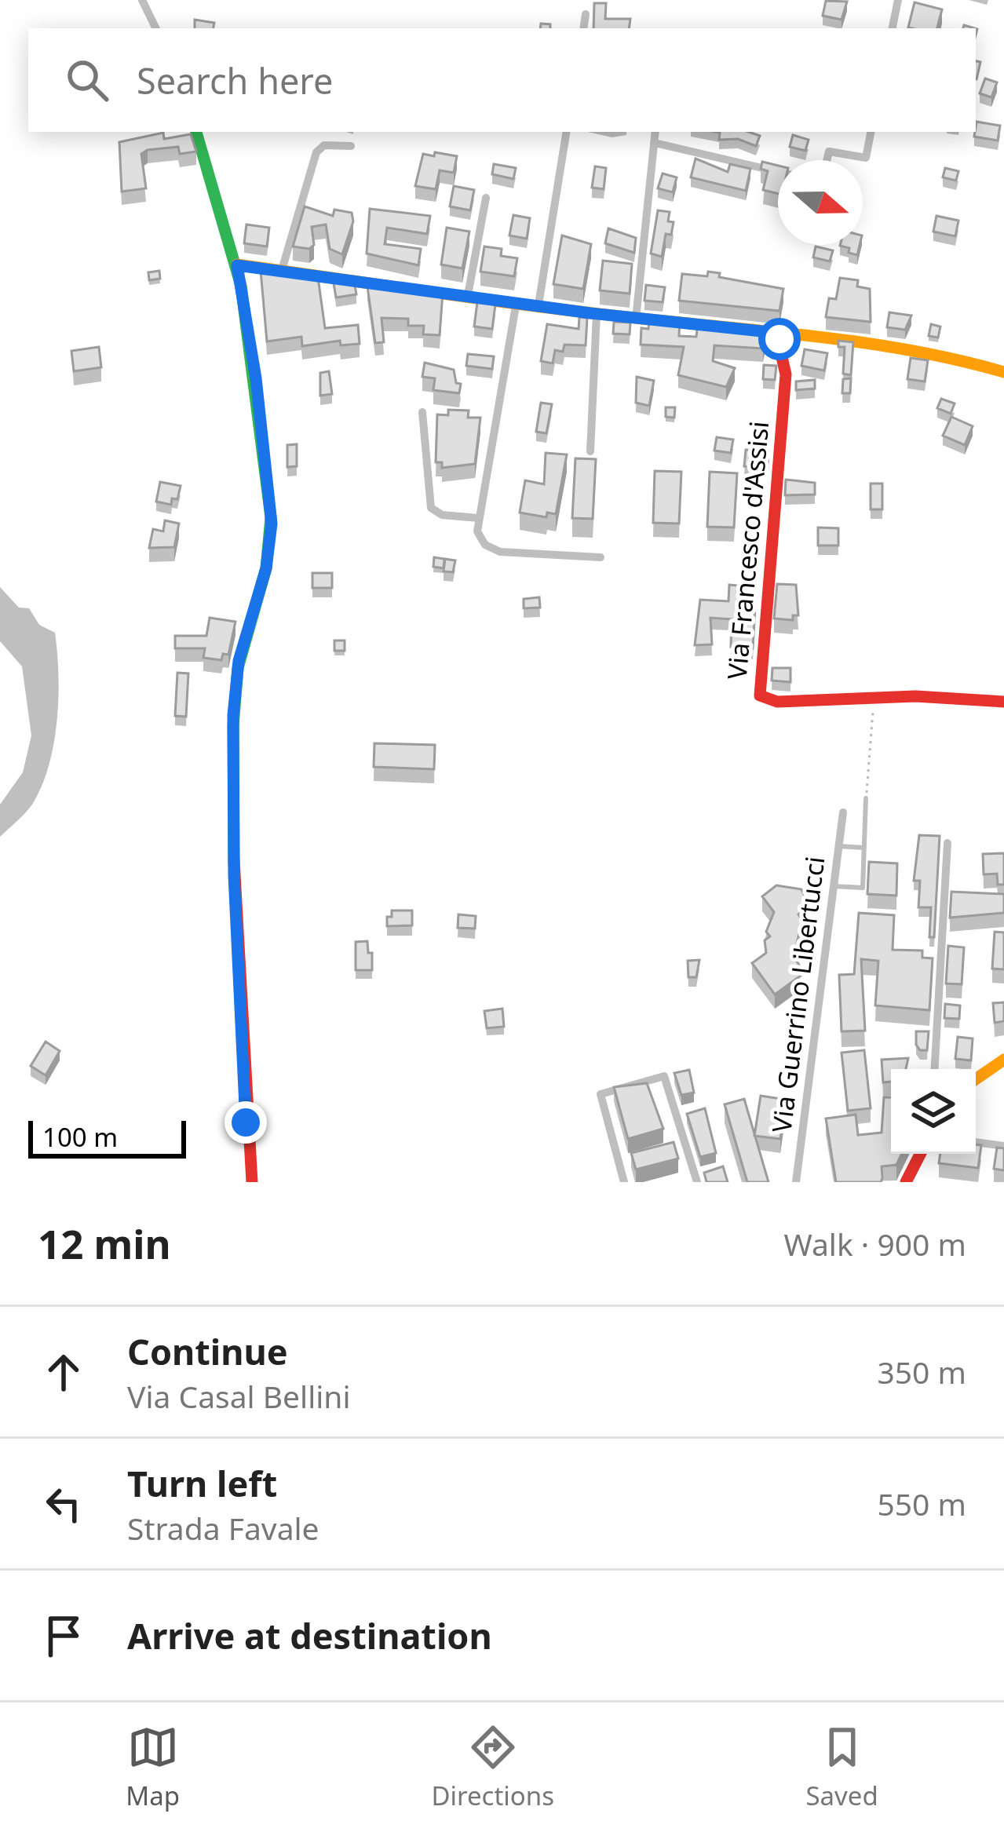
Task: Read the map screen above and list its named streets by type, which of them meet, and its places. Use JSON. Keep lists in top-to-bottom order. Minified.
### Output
{"streets":{"street":["Via Francesco d'Assisi","Via Guerrino Libertucci"]},"scale_bar":"100 m","north":"right","page":{"search":"Search here","scale":"100 m","heading":["12 min","Walk · 900 m"],"list":[["Continue","Via Casal Bellini","350 m"],["Turn left","Strada Favale","550 m"],"Arrive at destination"],"nav":["Map","Directions","Saved"]}}
